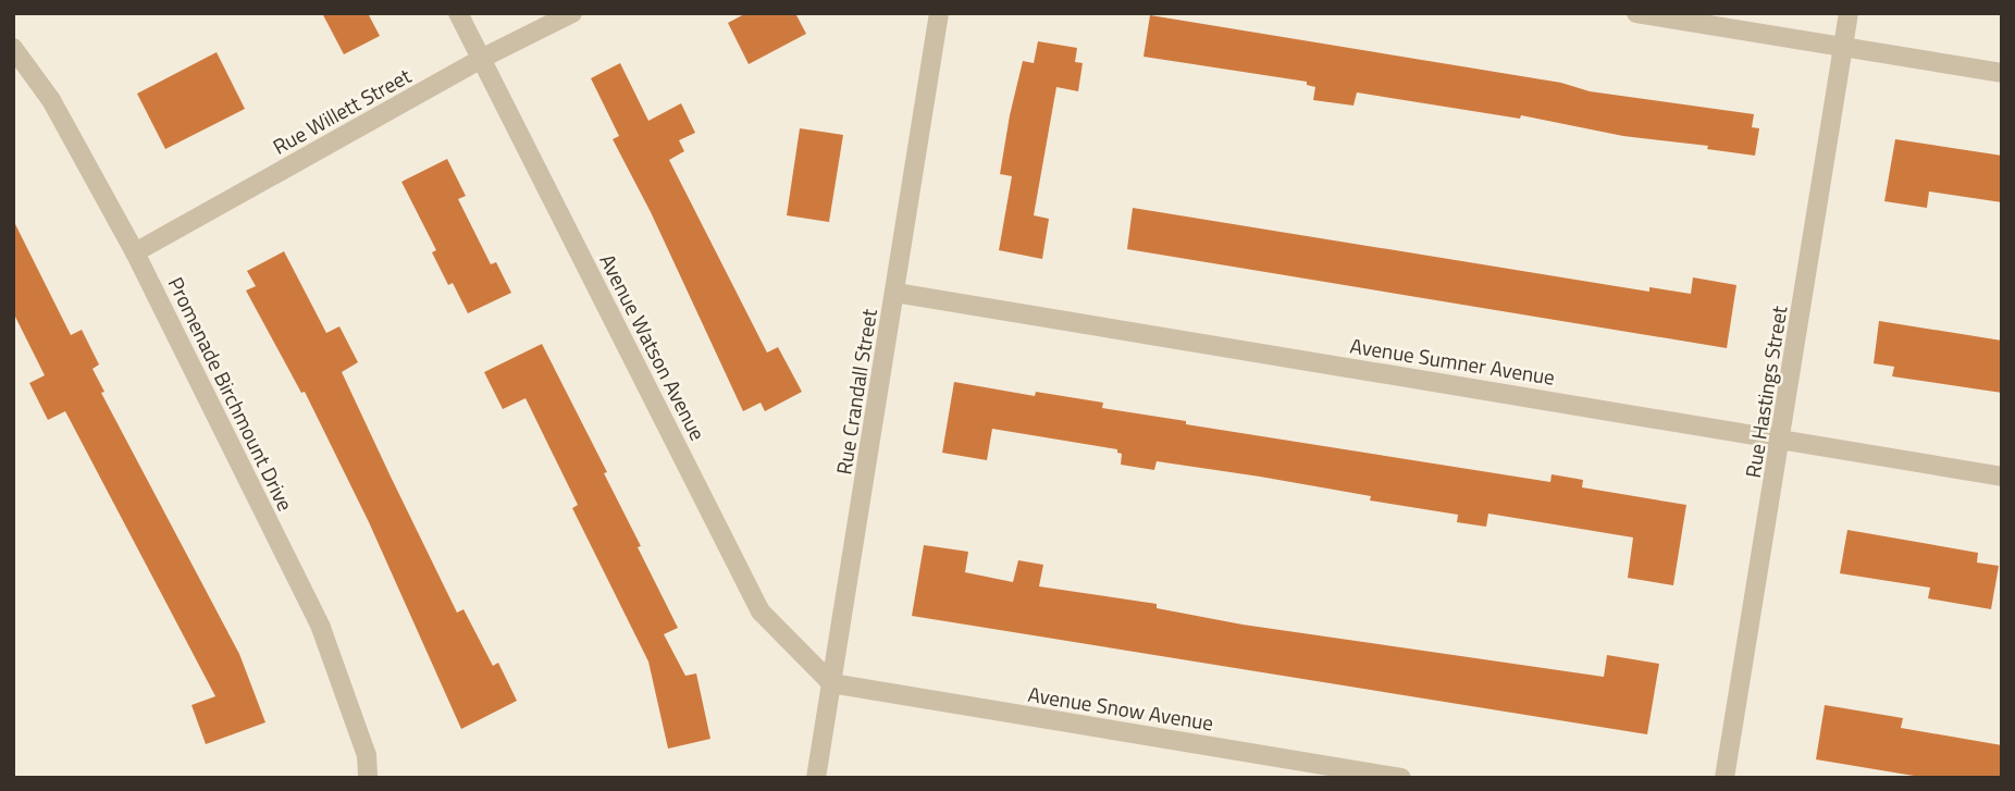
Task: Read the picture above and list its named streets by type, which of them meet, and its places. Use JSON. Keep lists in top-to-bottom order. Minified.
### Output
{"streets":{"street":["Rue Willett Street","Avenue Watson Avenue","Avenue Sumner Avenue","Rue Crandall Street","Rue Hastings Street","Promenade Birchmount Drive","Avenue Snow Avenue"]},"crossings":[["Rue Willett Street","Avenue Watson Avenue"],["Rue Willett Street","Promenade Birchmount Drive"],["Avenue Watson Avenue","Rue Crandall Street"],["Avenue Watson Avenue","Avenue Snow Avenue"],["Avenue Sumner Avenue","Rue Crandall Street"],["Avenue Sumner Avenue","Rue Hastings Street"],["Rue Crandall Street","Avenue Snow Avenue"]]}
